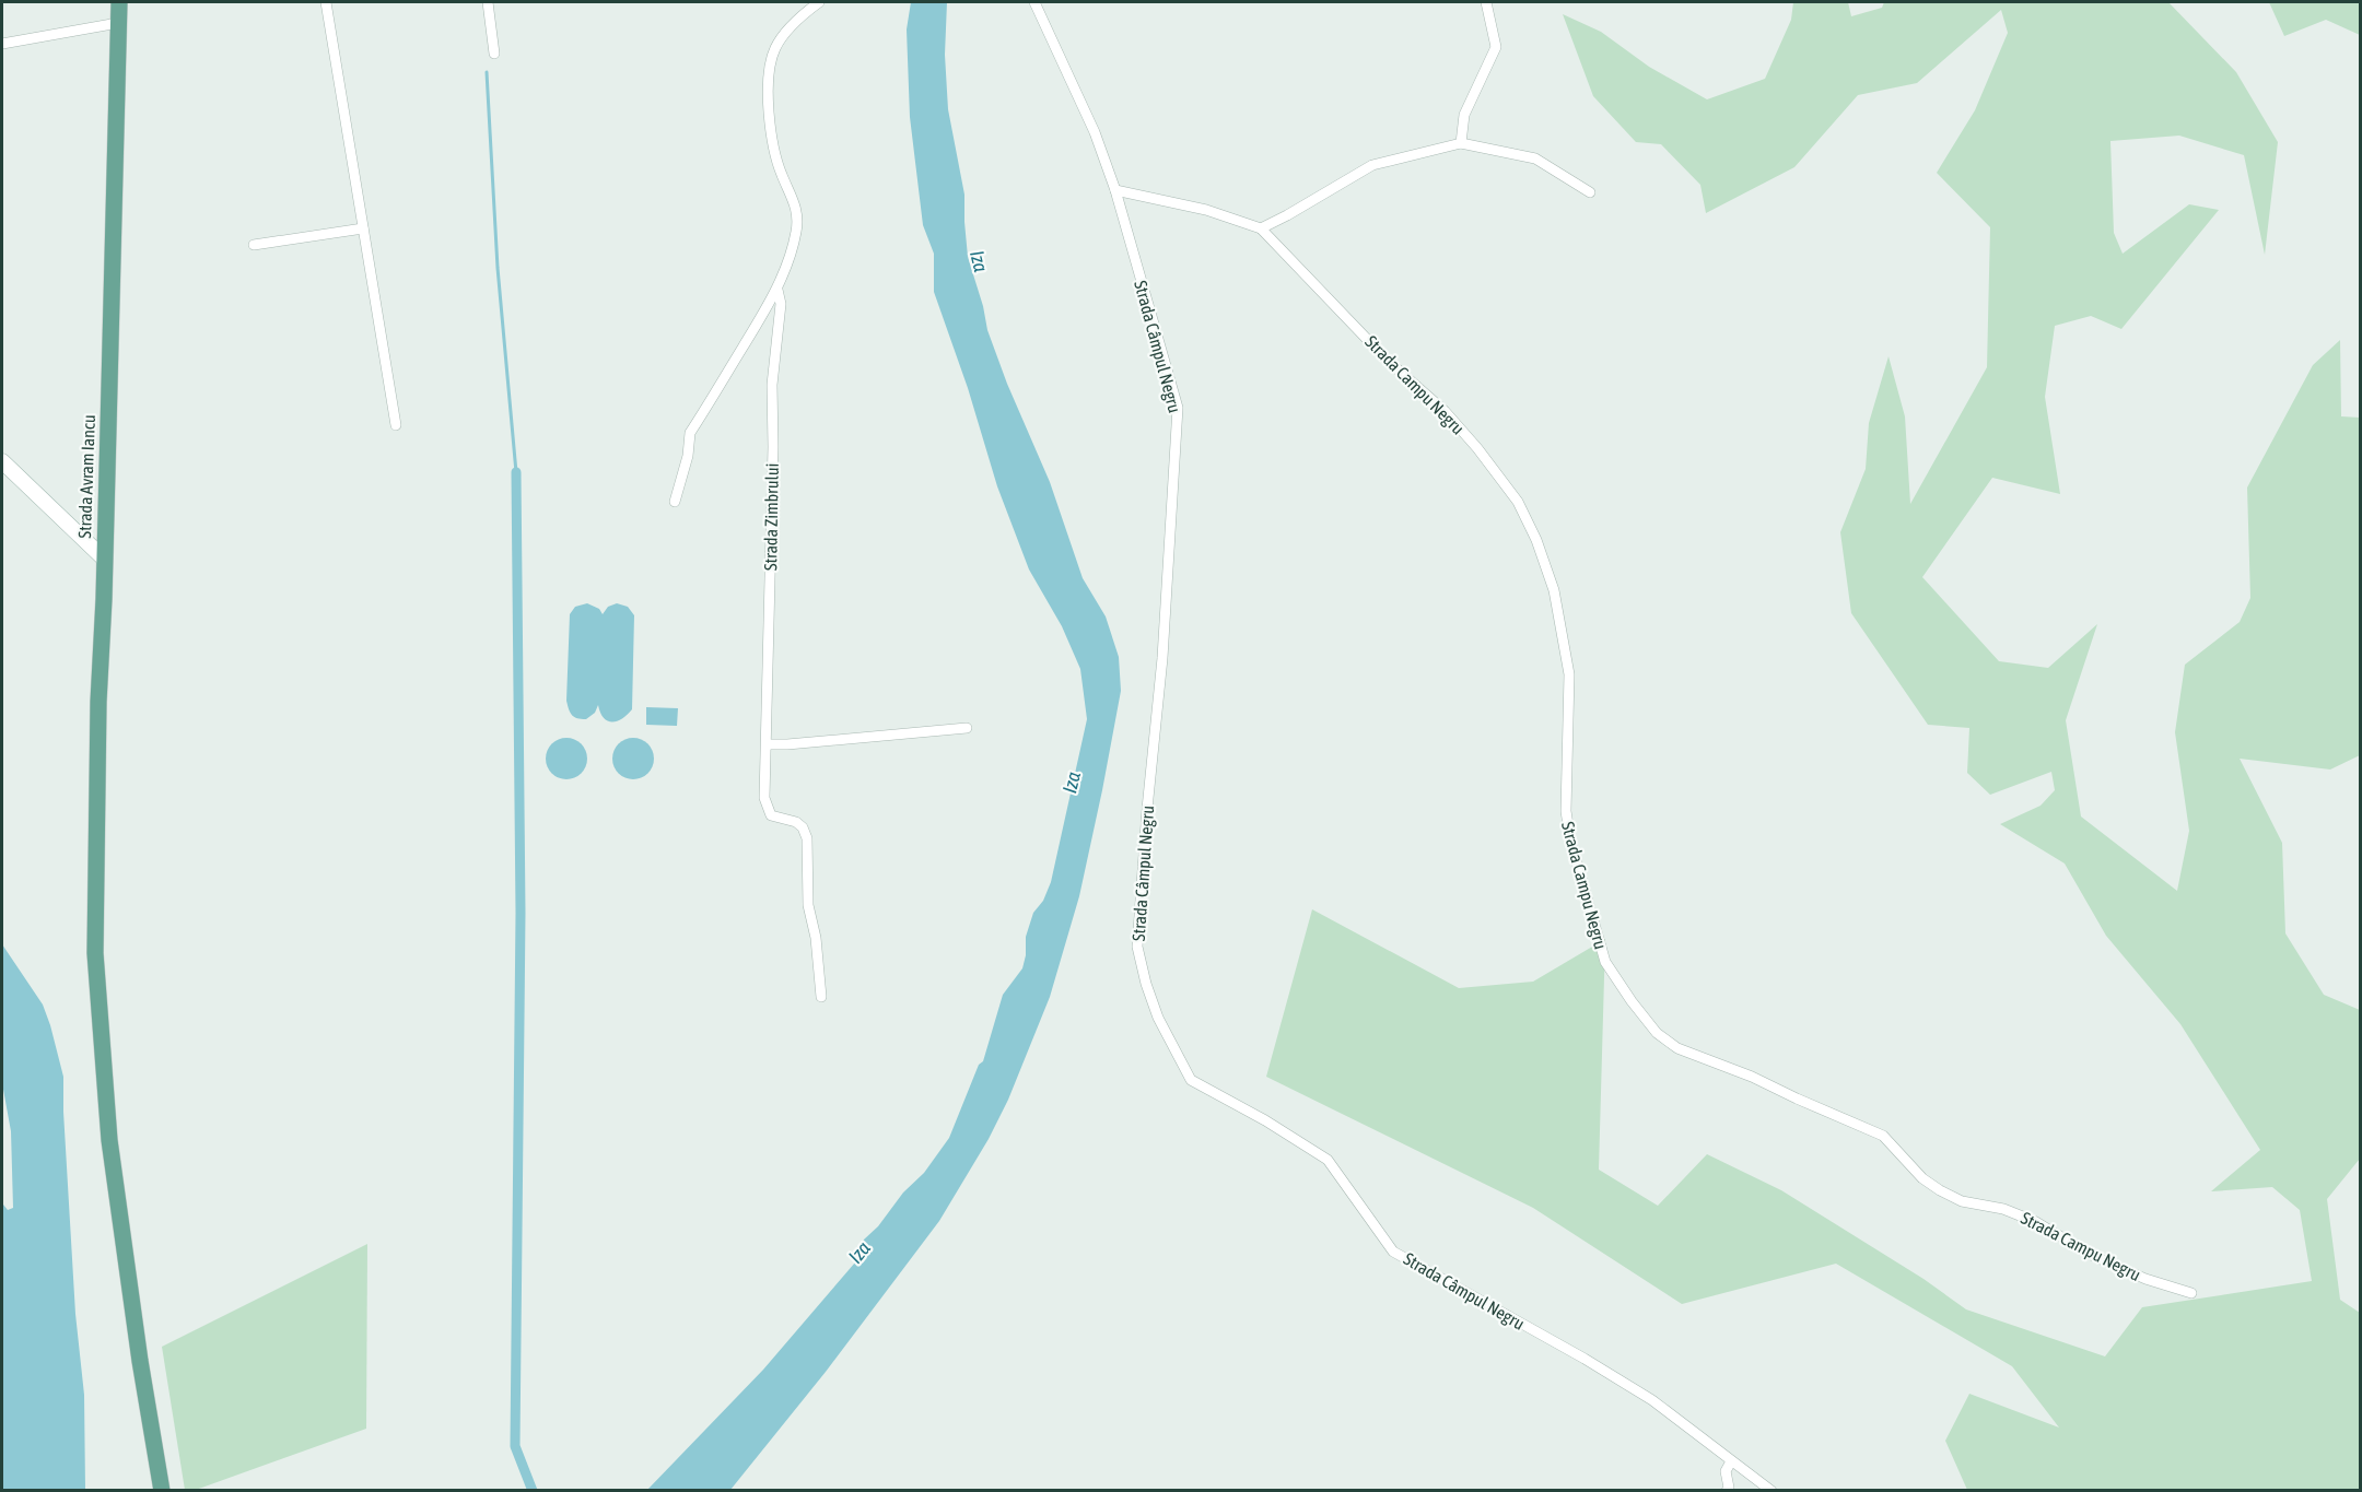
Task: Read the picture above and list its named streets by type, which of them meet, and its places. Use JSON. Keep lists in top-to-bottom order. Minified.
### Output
{"streets":{"main road":["Strada Avram Iancu"],"street":["Strada Câmpul Negru","Strada Campu Negru","Strada Zimbrului"]},"crossings":[["Strada Câmpul Negru","Strada Campu Negru"]],"water":["Iza"]}
